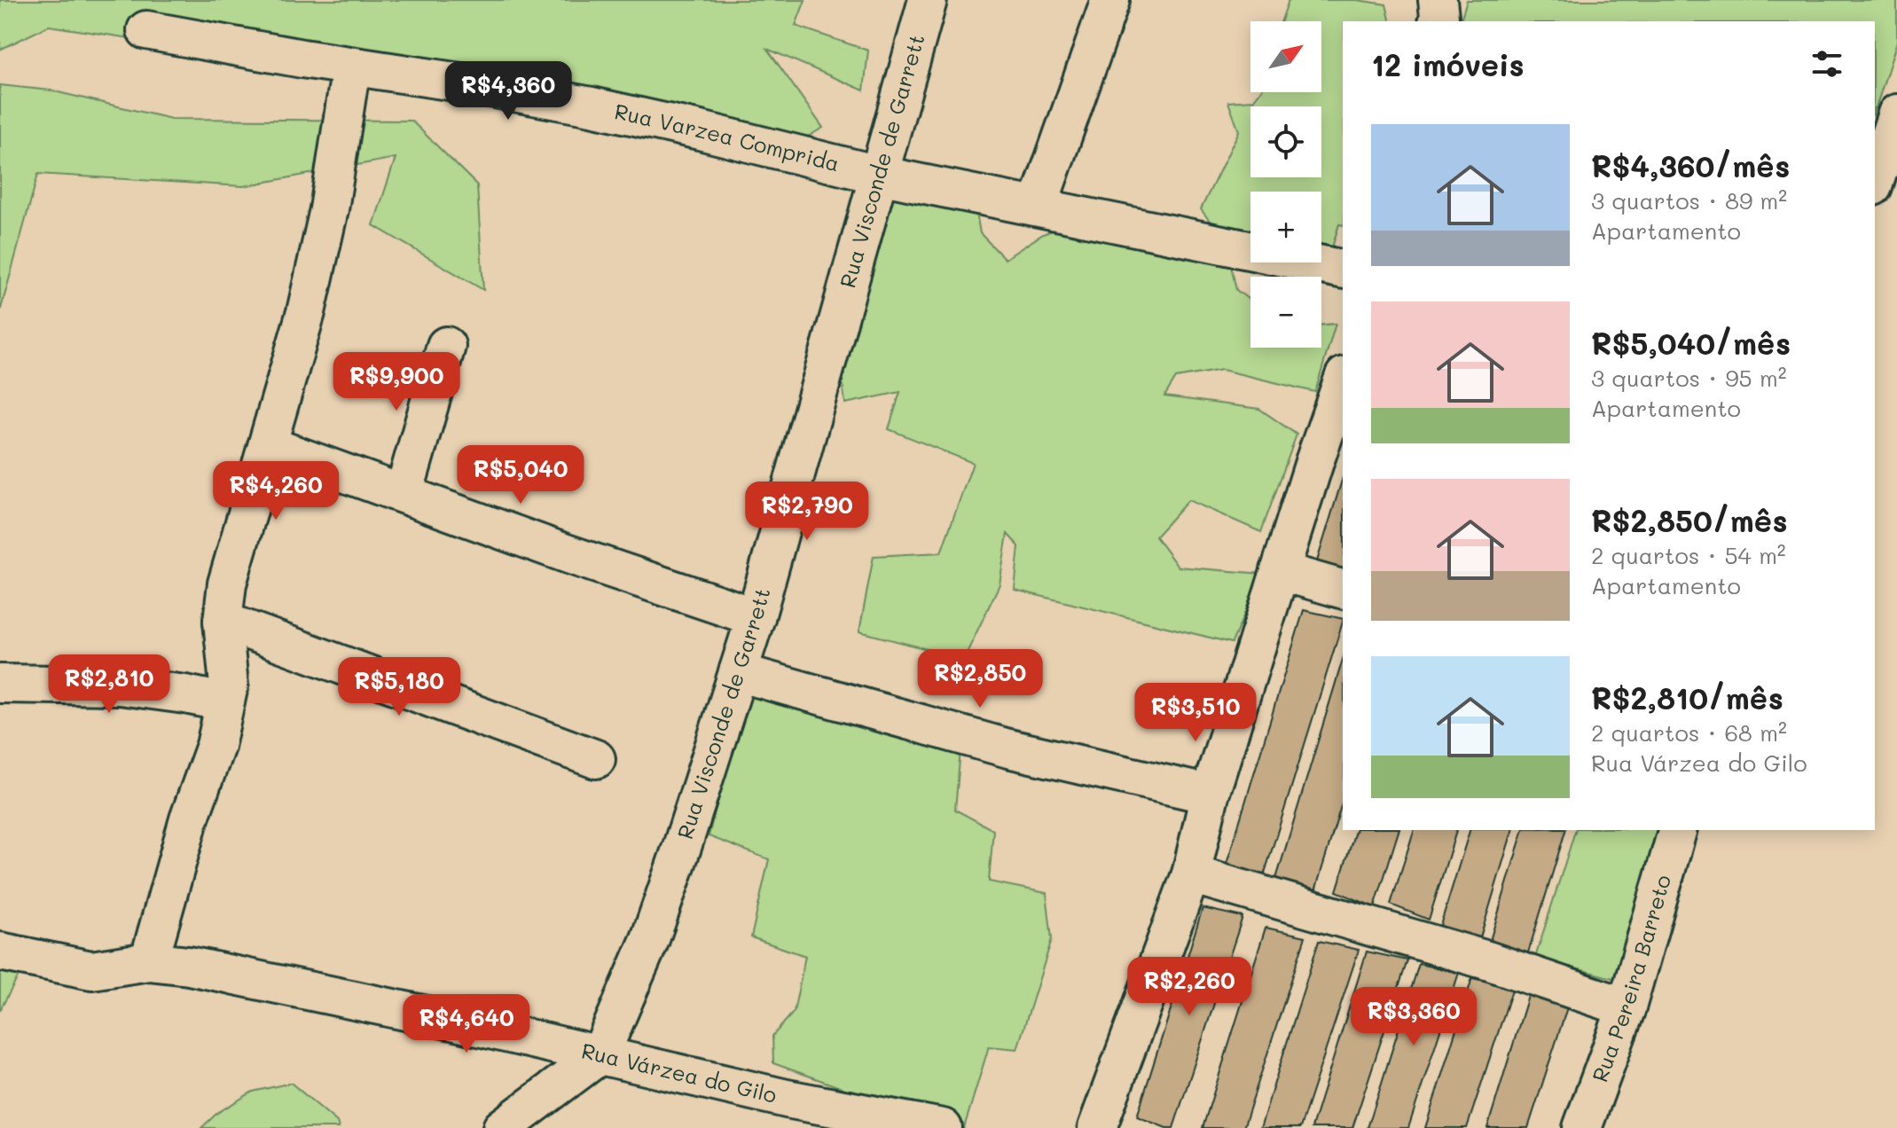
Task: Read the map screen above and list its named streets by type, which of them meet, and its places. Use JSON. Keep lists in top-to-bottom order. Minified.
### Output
{"streets":{"street":["Rua Varzea Comprida","Rua Visconde de Garrett","Rua Pereira Barreto","Rua Várzea do Gilo"]},"crossings":[["Rua Varzea Comprida","Rua Visconde de Garrett"],["Rua Visconde de Garrett","Rua Várzea do Gilo"]],"north":"top right","page":{"map_buttons":["+","−"],"heading":"12 imóveis","price":["R$4,360","R$9,900","R$5,040","R$4,260","R$2,790","R$2,850","R$2,810","R$5,180","R$3,510","R$2,260","R$3,360","R$4,640"],"list":[{"name":"R$4,360/mês","note":"3 quartos · 89 m² · Apartamento"},{"name":"R$5,040/mês","note":"3 quartos · 95 m² · Apartamento"},{"name":"R$2,850/mês","note":"2 quartos · 54 m² · Apartamento"},{"name":"R$2,810/mês","note":"2 quartos · 68 m² · Rua Várzea do Gilo"}]}}
